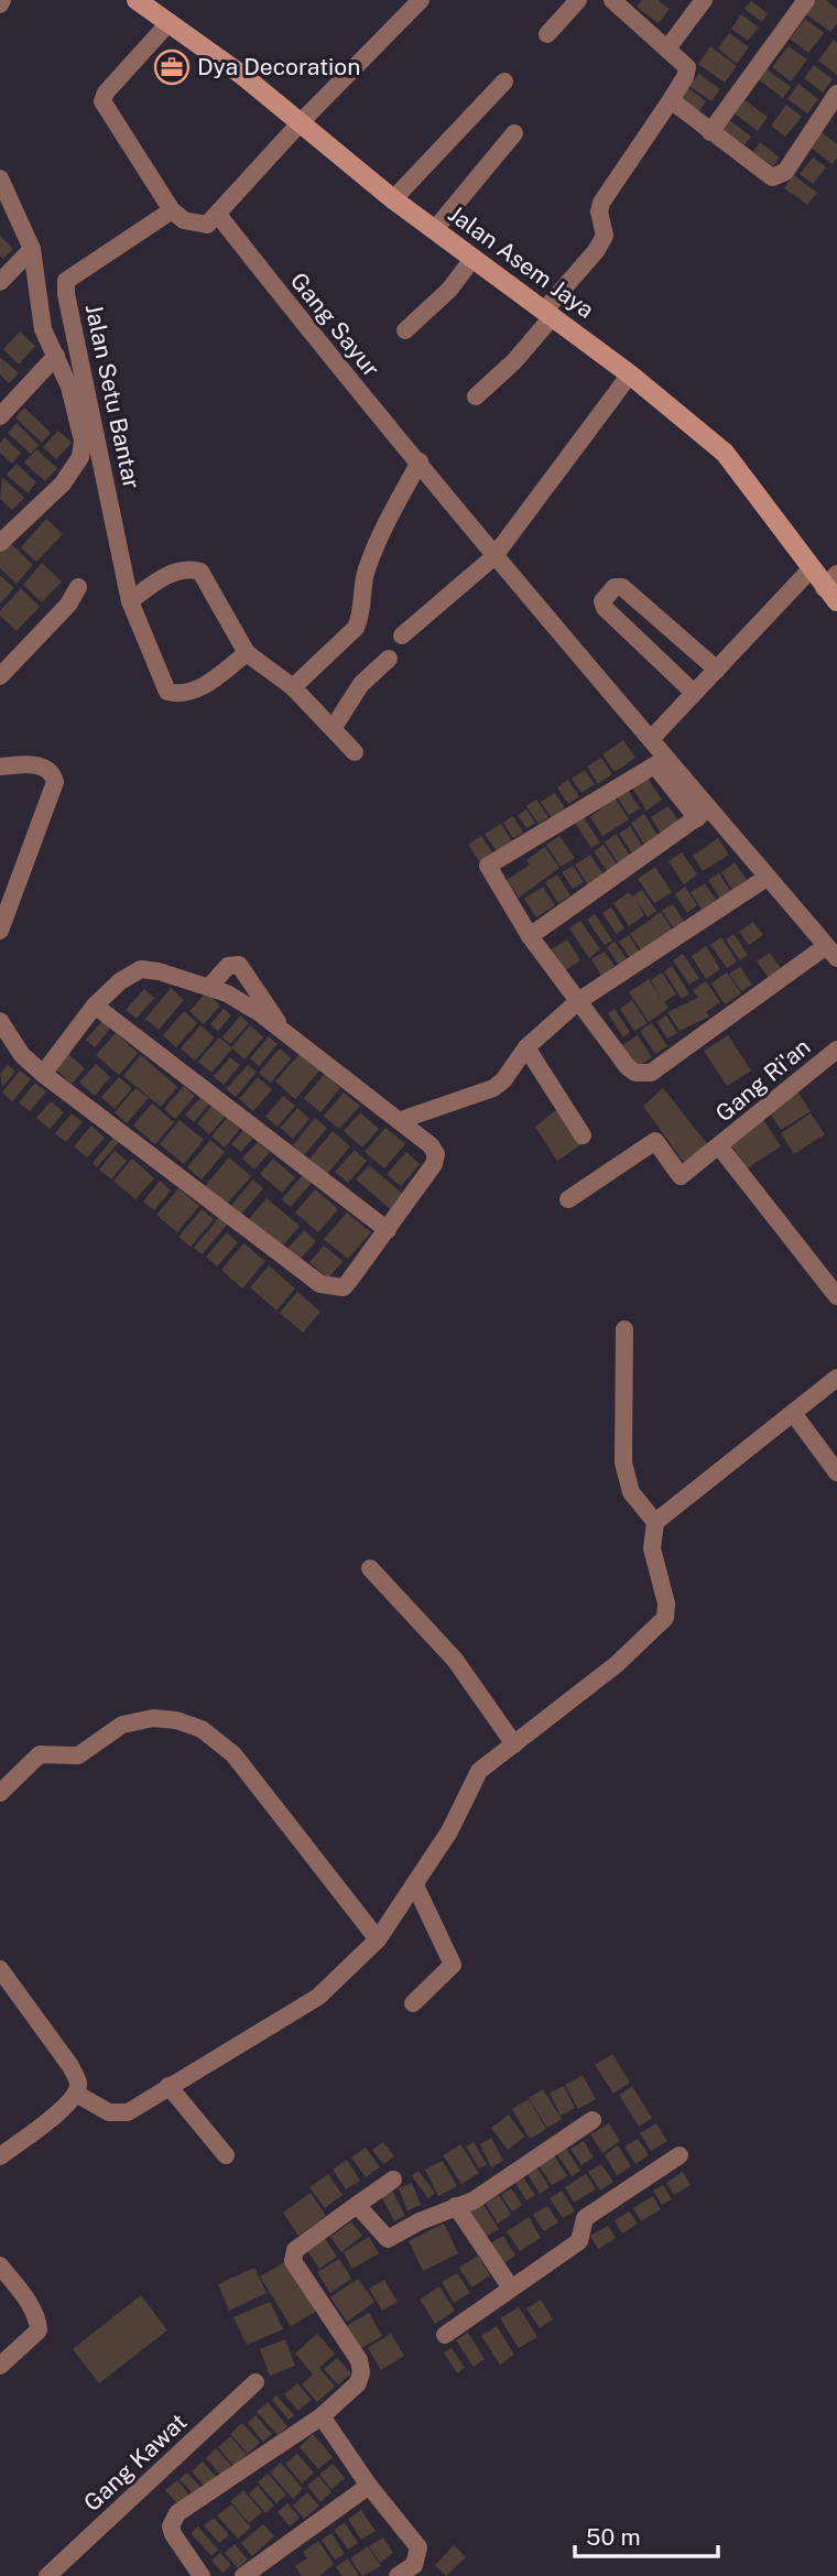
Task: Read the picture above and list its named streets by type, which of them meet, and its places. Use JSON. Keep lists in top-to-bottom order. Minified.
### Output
{"streets":{"main road":["Jalan Asem Jaya"],"street":["Gang Sayur","Jalan Setu Bantar","Gang Ri'an","Gang Kawat"]},"places":{"office":["Dya Decoration"]},"scale_bar":"50 m"}
